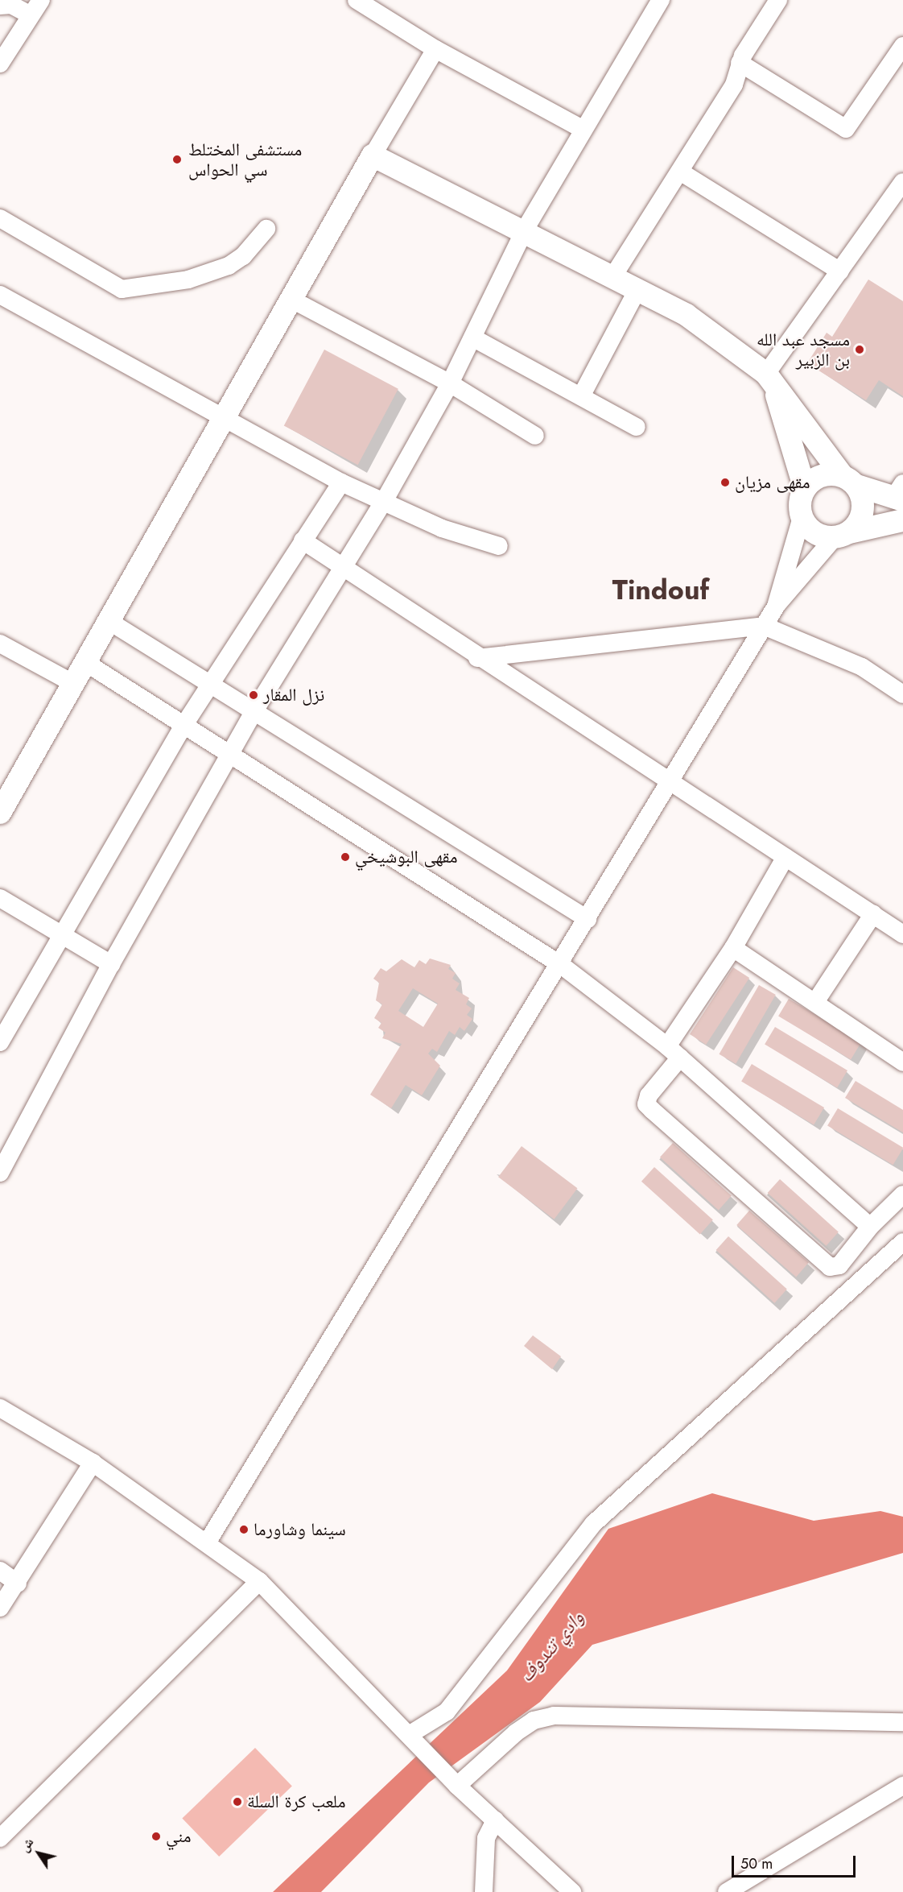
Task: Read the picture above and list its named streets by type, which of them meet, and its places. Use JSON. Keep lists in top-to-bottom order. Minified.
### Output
{"districts":["Tindouf"],"water":["وادي تندوف"],"places":["مستشفى المختلط سي الحواس","مسجد عبد الله بن الزبير","مقهى مزيان","نزل المقار","مقهى البوشيخي","سينما وشاورما","ملعب كرة السلة","مني"],"scale_bar":"50 m","north":"top left"}
